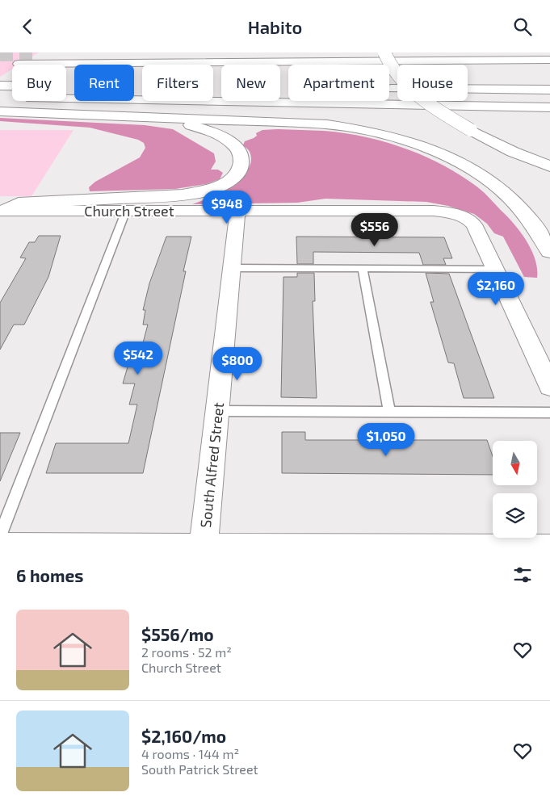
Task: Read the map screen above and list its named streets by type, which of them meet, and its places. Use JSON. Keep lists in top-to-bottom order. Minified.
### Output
{"streets":{"street":["Church Street","South Alfred Street"]},"crossings":[["Church Street","South Alfred Street"]],"north":"bottom","page":{"header":"Habito","chip":["Buy","Rent","Filters","New","Apartment","House"],"price":["$948","$556","$2,160","$542","$800","$1,050"],"heading":"6 homes","list":[{"name":"$556/mo","note":"2 rooms · 52 m² · Church Street"},{"name":"$2,160/mo","note":"4 rooms · 144 m² · South Patrick Street"}]}}
